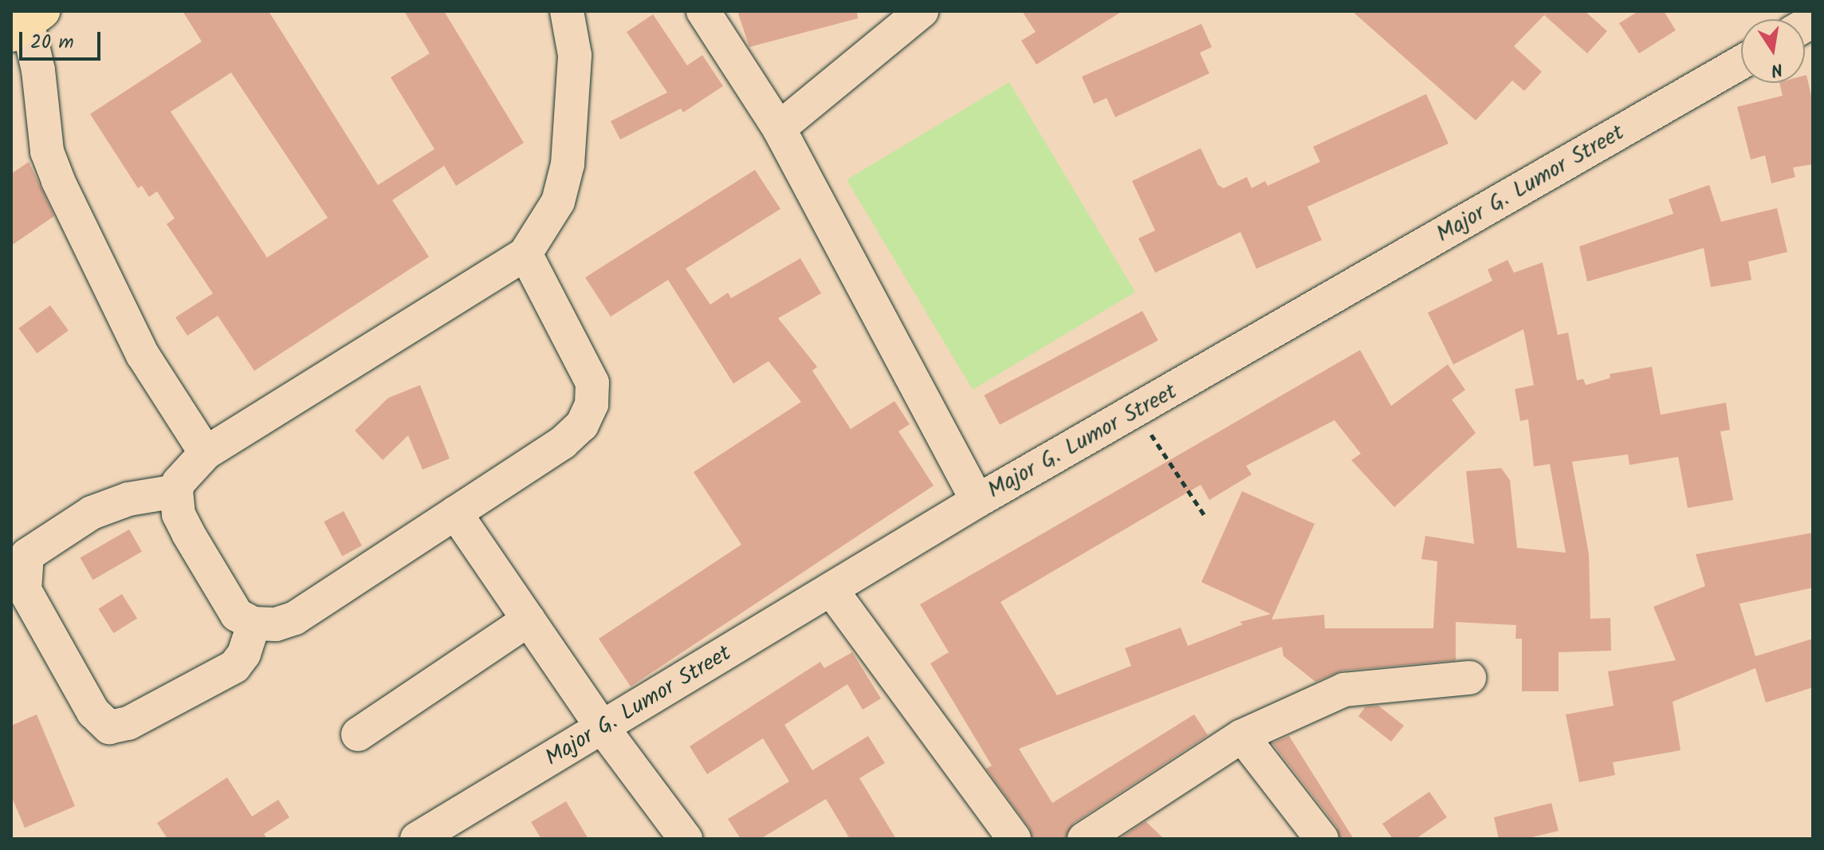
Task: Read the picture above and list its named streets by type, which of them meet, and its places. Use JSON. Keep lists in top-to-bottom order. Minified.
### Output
{"streets":{"street":["Major G. Lumor Street"]},"scale_bar":"20 m","north":"bottom"}
